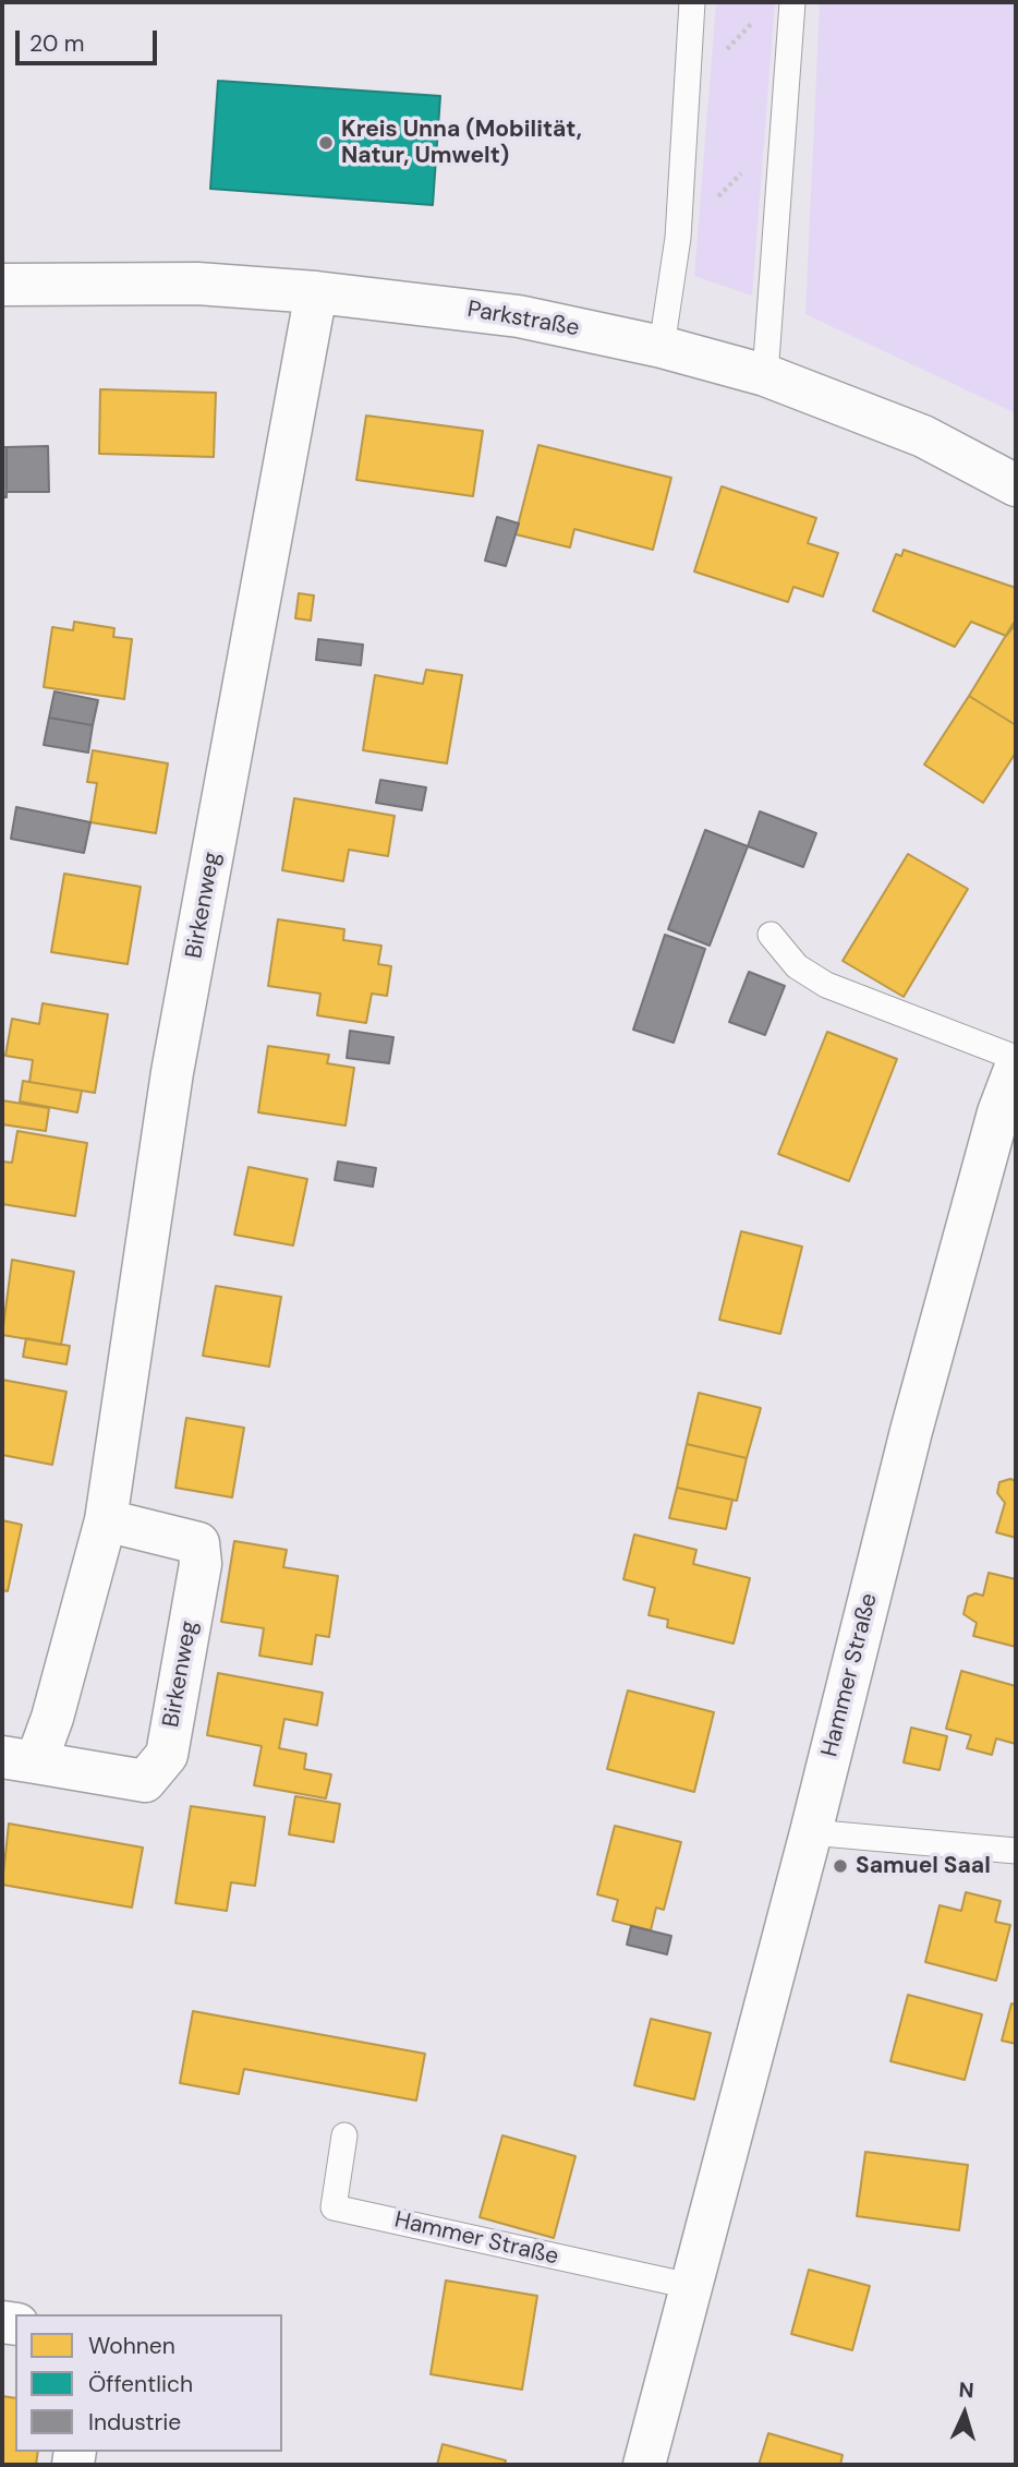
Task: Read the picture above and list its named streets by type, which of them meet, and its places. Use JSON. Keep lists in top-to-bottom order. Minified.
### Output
{"streets":{"street":["Parkstraße","Birkenweg","Hammer Straße"]},"crossings":[["Parkstraße","Birkenweg"]],"places":["Kreis Unna (Mobilität, Natur, Umwelt)","Samuel Saal"],"legend":["Wohnen","Öffentlich","Industrie"],"scale_bar":"20 m","north":"top"}
